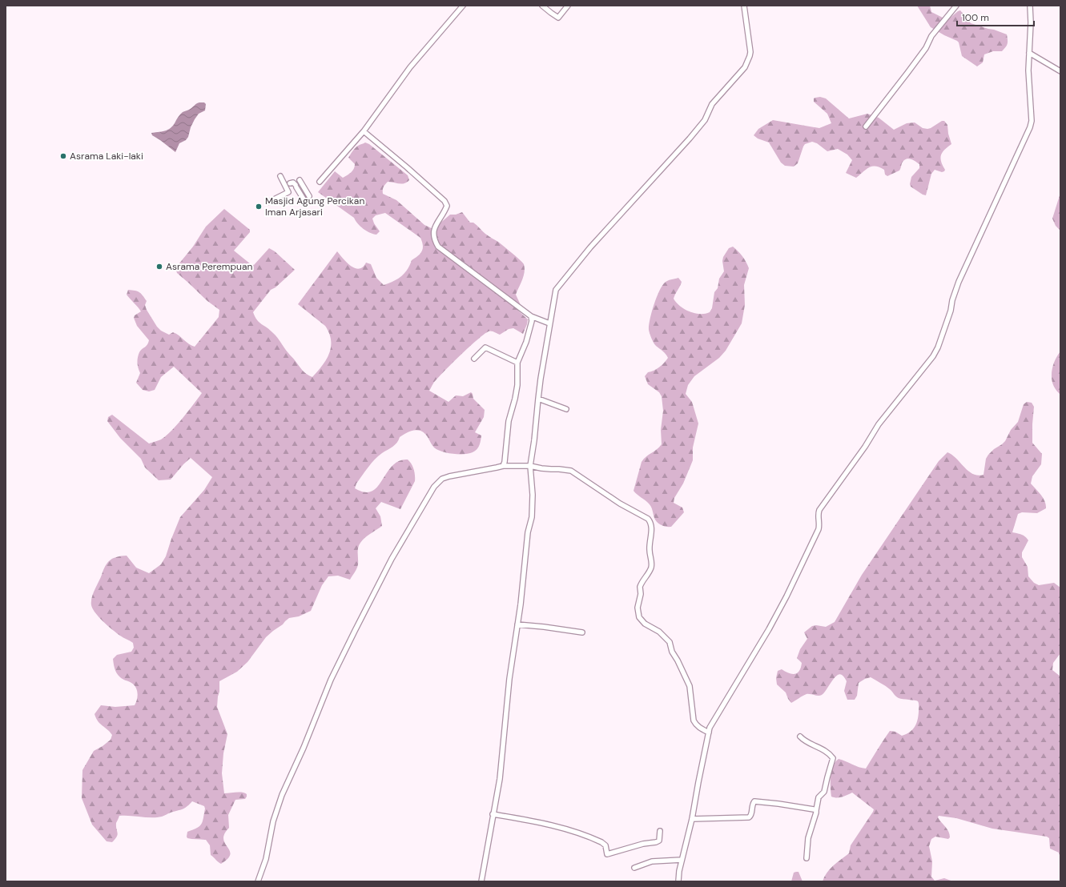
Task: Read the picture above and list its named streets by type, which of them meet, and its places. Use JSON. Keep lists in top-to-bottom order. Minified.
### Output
{"places":["Asrama Laki-laki","Masjid Agung Percikan Iman Arjasari","Asrama Perempuan"],"scale_bar":"100 m"}
